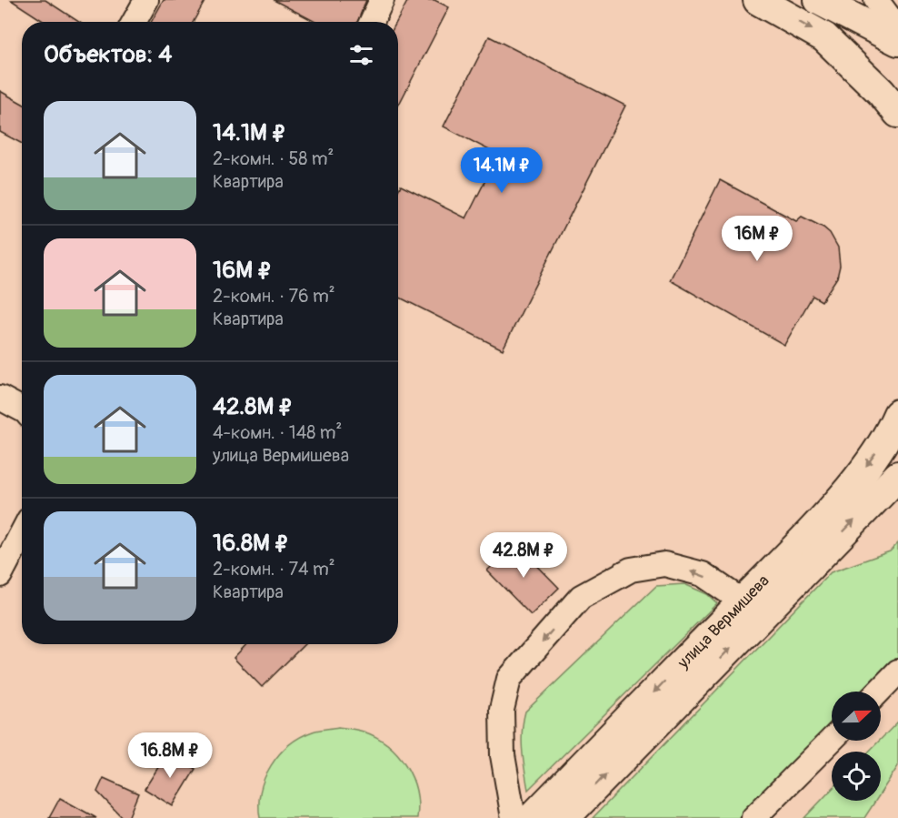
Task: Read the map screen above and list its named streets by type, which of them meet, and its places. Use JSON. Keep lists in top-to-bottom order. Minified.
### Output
{"streets":{"main road":["улица Вермишева"]},"north":"right","page":{"heading":"Объектов: 4","list":[{"name":"14.1M ₽","note":"2-комн. · 58 m² · Квартира"},{"name":"16M ₽","note":"2-комн. · 76 m² · Квартира"},{"name":"42.8M ₽","note":"4-комн. · 148 m² · улица Вермишева"},{"name":"16.8M ₽","note":"2-комн. · 74 m² · Квартира"}],"price":["14.1M ₽","16M ₽","42.8M ₽","16.8M ₽"]}}
